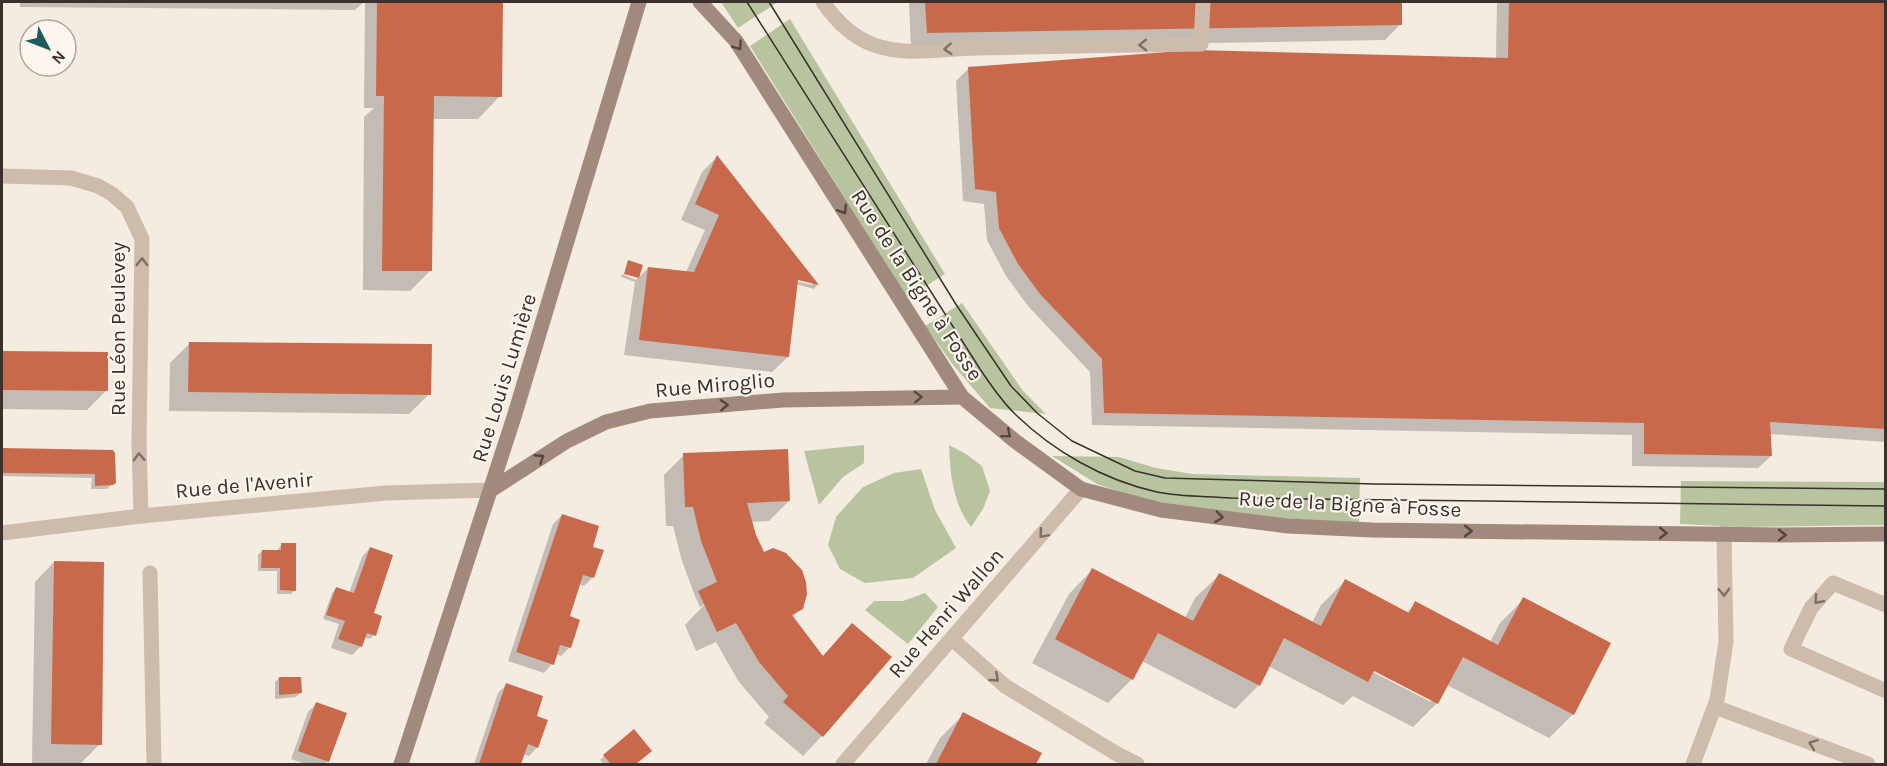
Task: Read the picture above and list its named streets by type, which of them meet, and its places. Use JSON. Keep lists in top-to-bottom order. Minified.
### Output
{"streets":{"street":["Rue de la Bigne à Fosse","Rue Léon Peulevey","Rue Louis Lumière","Rue Miroglio","Rue de l'Avenir","Rue Henri Wallon"]},"crossings":[["Rue de la Bigne à Fosse","Rue Miroglio"],["Rue de la Bigne à Fosse","Rue Henri Wallon"],["Rue Léon Peulevey","Rue de l'Avenir"],["Rue Louis Lumière","Rue Miroglio"],["Rue Louis Lumière","Rue de l'Avenir"],["Rue Miroglio","Rue de l'Avenir"]],"one_way":["Rue de la Bigne à Fosse","Rue Léon Peulevey","Rue Miroglio","Rue Henri Wallon"],"north":"bottom right"}
